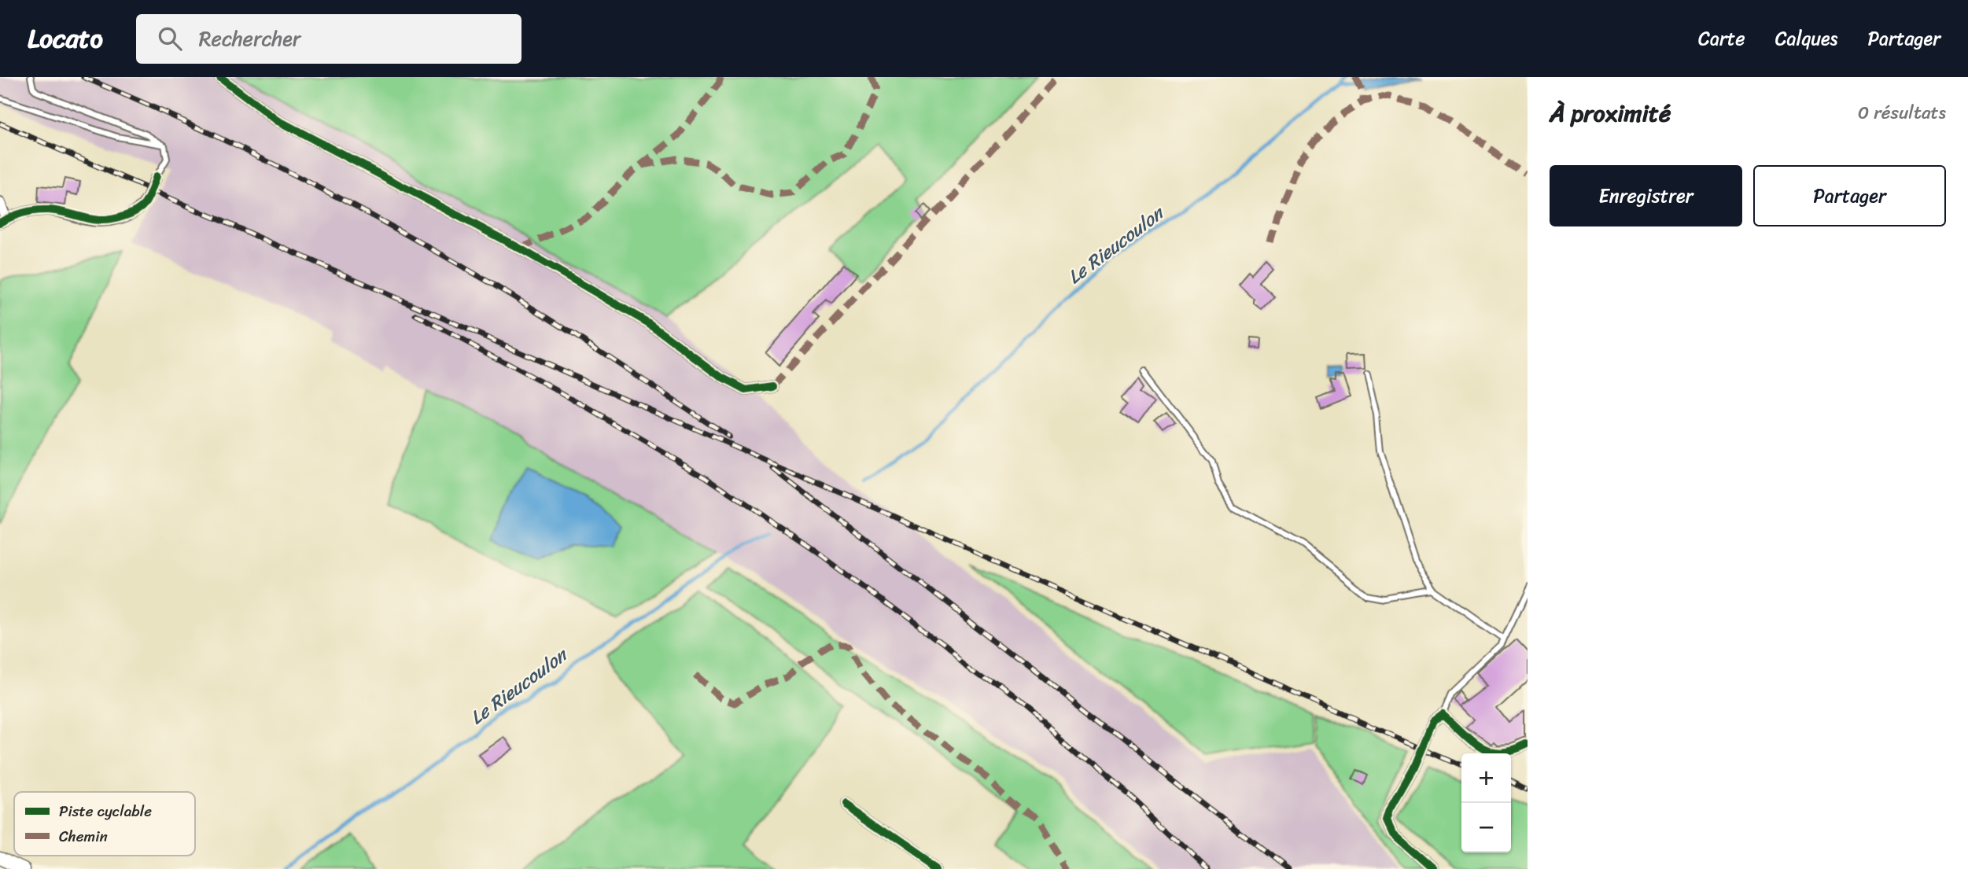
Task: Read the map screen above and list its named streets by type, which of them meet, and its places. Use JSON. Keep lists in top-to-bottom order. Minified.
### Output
{"water":["Le Rieucoulon"],"legend":["Piste cyclable","Chemin"],"page":{"header":"Locato","search":"Rechercher","nav":["Carte","Calques","Partager"],"heading":["À proximité","0 résultats"],"buttons":["Enregistrer","Partager"],"map_buttons":["+","−"]}}
